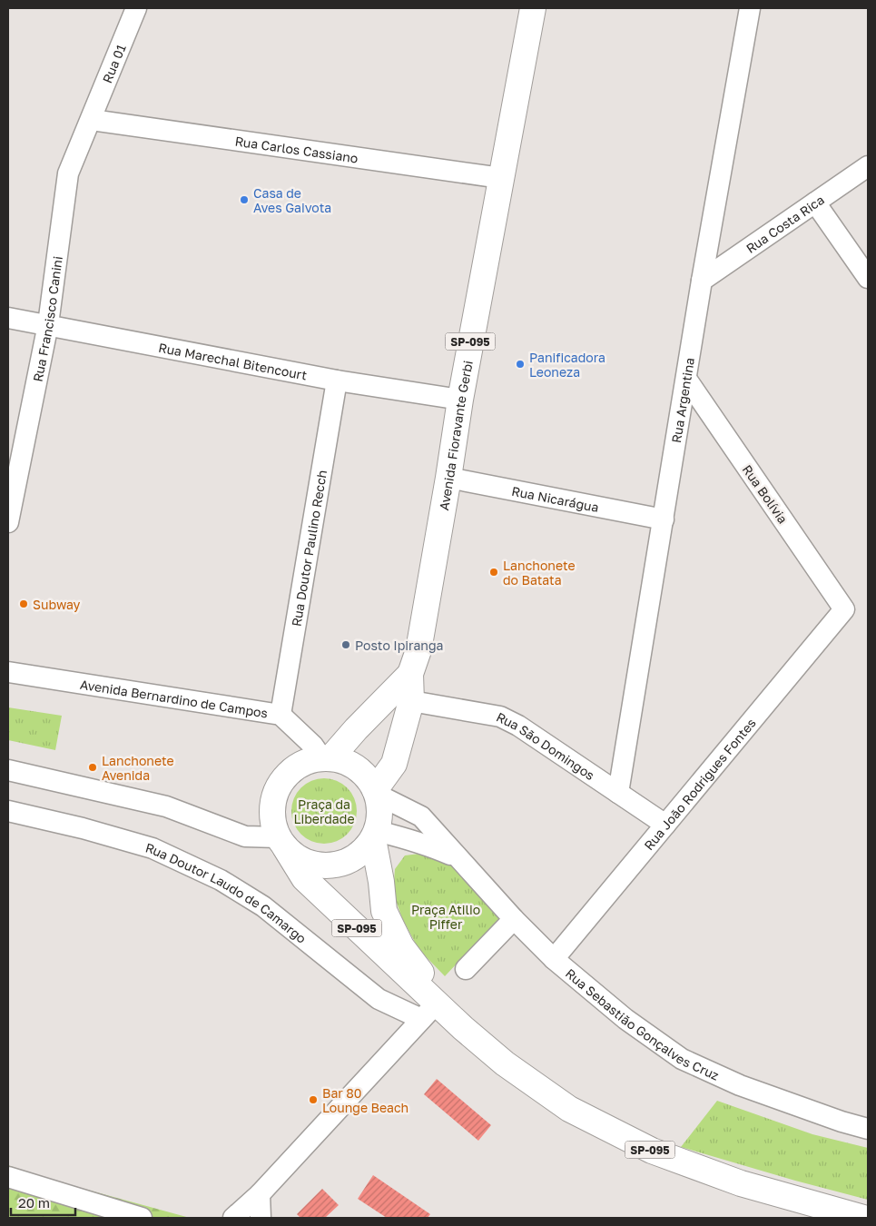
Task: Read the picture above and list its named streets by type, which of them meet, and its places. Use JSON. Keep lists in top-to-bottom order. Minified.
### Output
{"streets":{"main road":["SP-095","Avenida Fioravante Gerbi"],"street":["Rua 01","Rua Carlos Cassiano","Rua Costa Rica","Rua Francisco Canini","Rua Marechal Bitencourt","Rua Argentina","Rua Bolívia","Rua Nicarágua","Rua Doutor Paulino Recch","Avenida Bernardino de Campos","Rua São Domingos","Rua João Rodrigues Fontes","Rua Doutor Laudo de Camargo","Rua Sebastião Gonçalves Cruz"]},"crossings":[["Rua 01","Rua Carlos Cassiano"],["Rua 01","Rua Francisco Canini"],["Rua Carlos Cassiano","Rua Francisco Canini"],["Rua Carlos Cassiano","Avenida Fioravante Gerbi"],["Rua Costa Rica","Rua Argentina"],["Rua Francisco Canini","Rua Marechal Bitencourt"],["SP-095","Avenida Fioravante Gerbi"],["SP-095","Avenida Bernardino de Campos"],["SP-095","Rua Doutor Laudo de Camargo"],["SP-095","Rua Sebastião Gonçalves Cruz"],["Rua Marechal Bitencourt","Avenida Fioravante Gerbi"],["Rua Marechal Bitencourt","Rua Doutor Paulino Recch"],["Rua Argentina","Rua Bolívia"],["Rua Argentina","Rua Nicarágua"],["Rua Argentina","Rua São Domingos"],["Avenida Fioravante Gerbi","Rua Nicarágua"],["Avenida Fioravante Gerbi","Avenida Bernardino de Campos"],["Avenida Fioravante Gerbi","Rua São Domingos"],["Avenida Fioravante Gerbi","Rua Sebastião Gonçalves Cruz"],["Rua Bolívia","Rua João Rodrigues Fontes"],["Rua Doutor Paulino Recch","Avenida Bernardino de Campos"],["Avenida Bernardino de Campos","Rua Sebastião Gonçalves Cruz"],["Rua São Domingos","Rua João Rodrigues Fontes"],["Rua João Rodrigues Fontes","Rua Sebastião Gonçalves Cruz"]],"parks":["Praça da Liberdade","Praça Atilio Piffer"],"places":["Casa de Aves Gaivota","Panificadora Leoneza","Lanchonete do Batata","Subway","Posto Ipiranga","Lanchonete Avenida","Bar 80 Lounge Beach"],"scale_bar":"20 m"}
